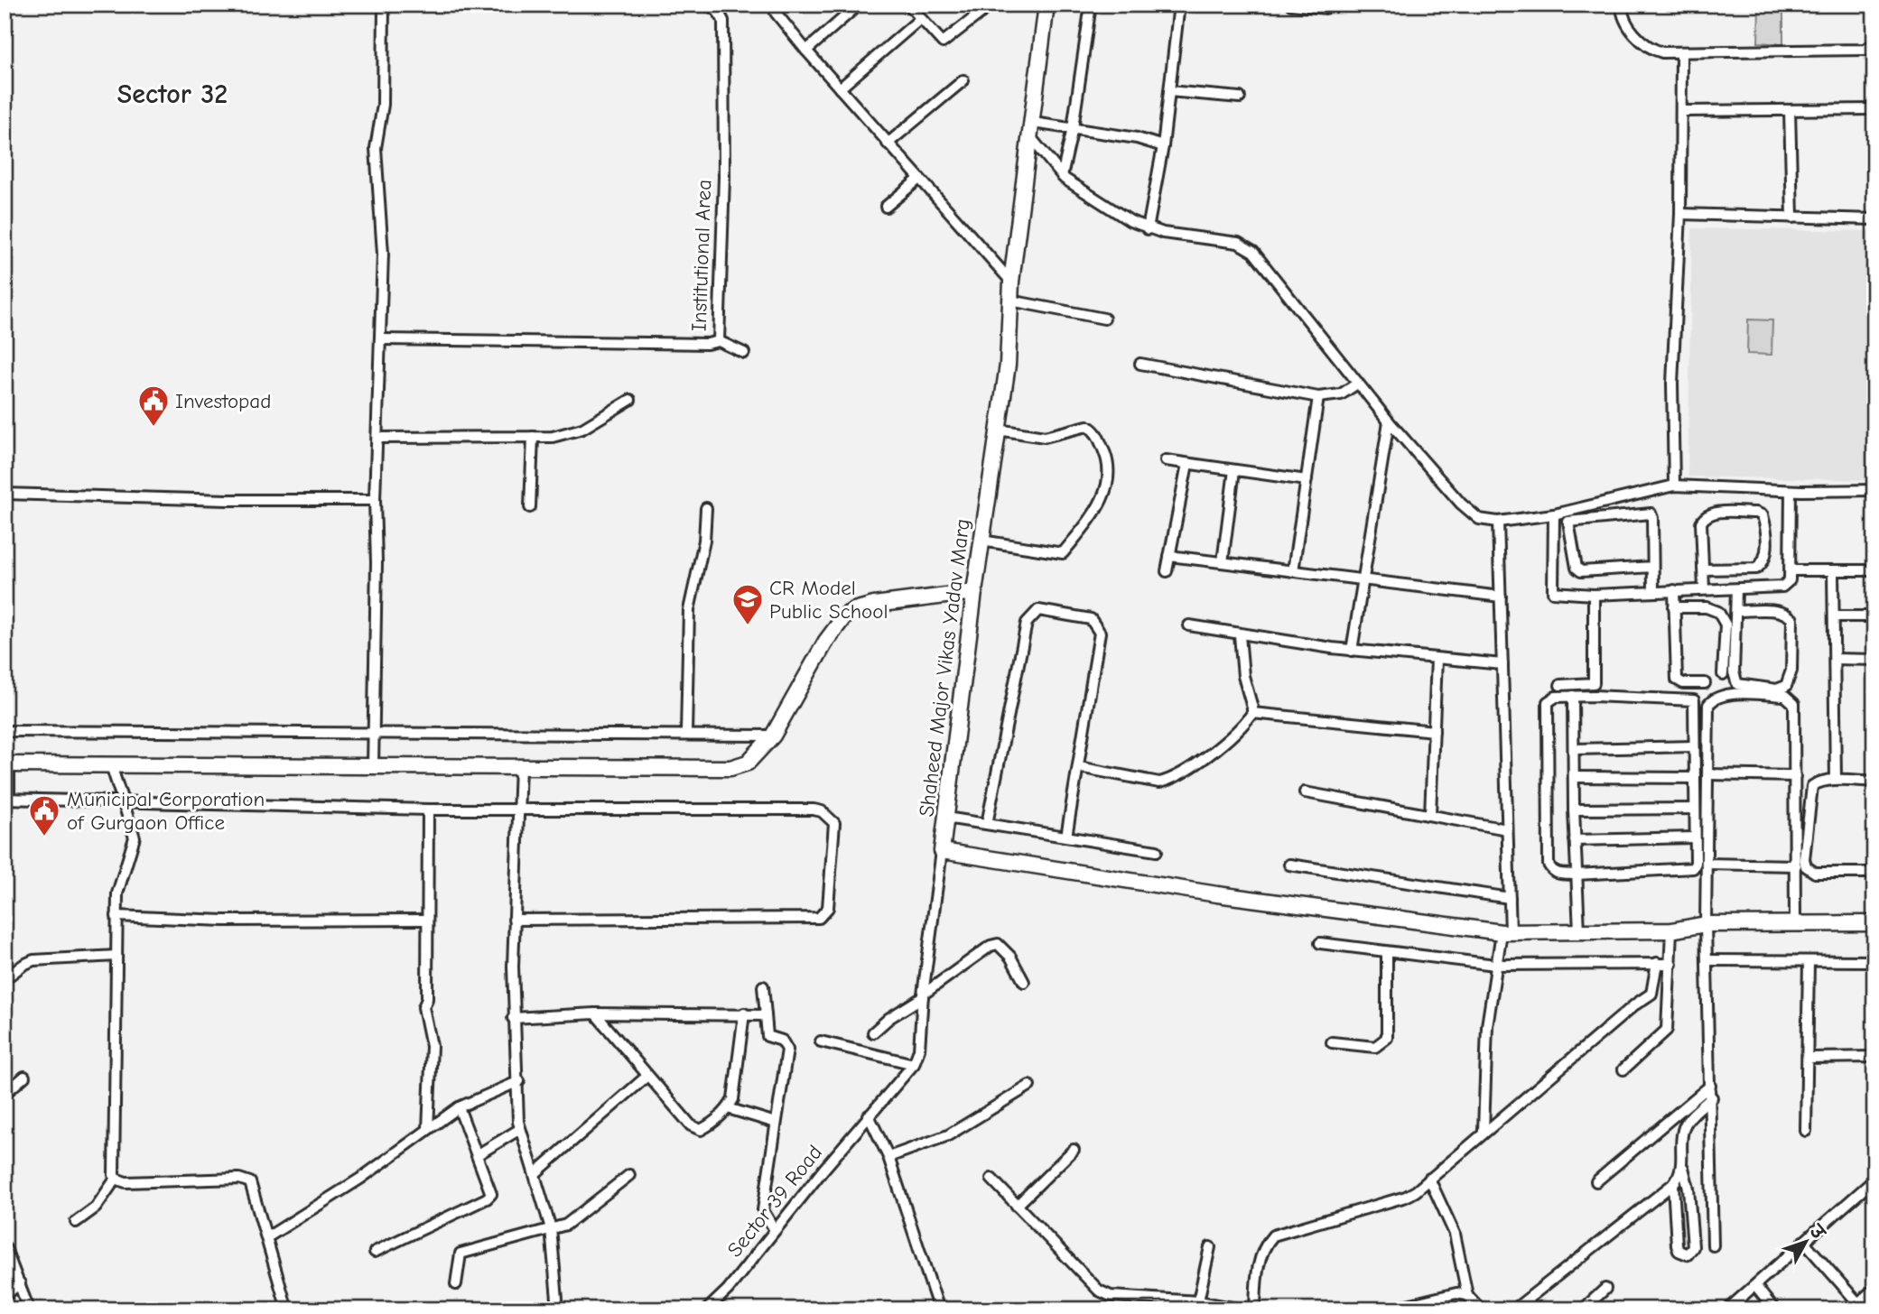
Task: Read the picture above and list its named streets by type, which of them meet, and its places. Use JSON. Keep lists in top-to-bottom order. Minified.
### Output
{"streets":{"street":["Institutional Area","Shaheed Major Vikas Yadav Marg","Sector 39 Road"]},"crossings":[["Shaheed Major Vikas Yadav Marg","Sector 39 Road"]],"districts":["Sector 32"],"places":{"public building":["Investopad","Municipal Corporation of Gurgaon Office"],"school or university":["CR Model Public School"]},"north":"top right"}
